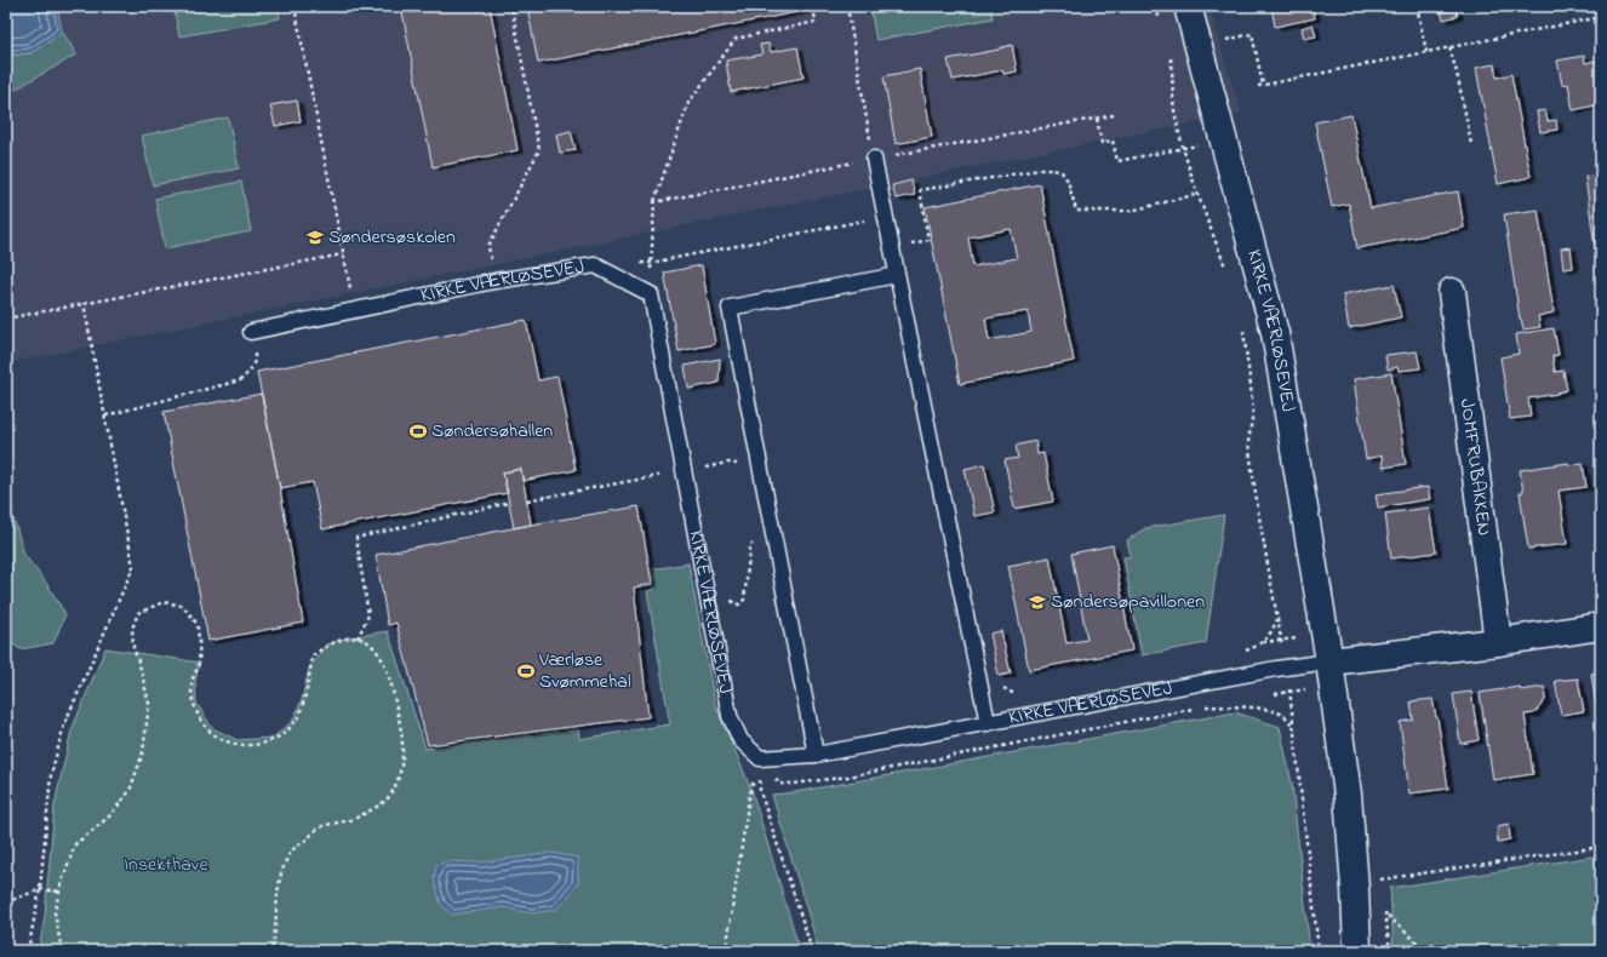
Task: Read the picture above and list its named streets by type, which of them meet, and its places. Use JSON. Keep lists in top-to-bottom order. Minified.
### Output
{"streets":{"street":["KIRKE VÆRLØSEVEJ","JOMFRUBAKKEN"]},"parks":["Insekthave"],"places":{"school or university":["Søndersøskolen","Søndersøpavillonen"],"sports":["Søndersøhallen","Værløse Svømmehal"]}}
